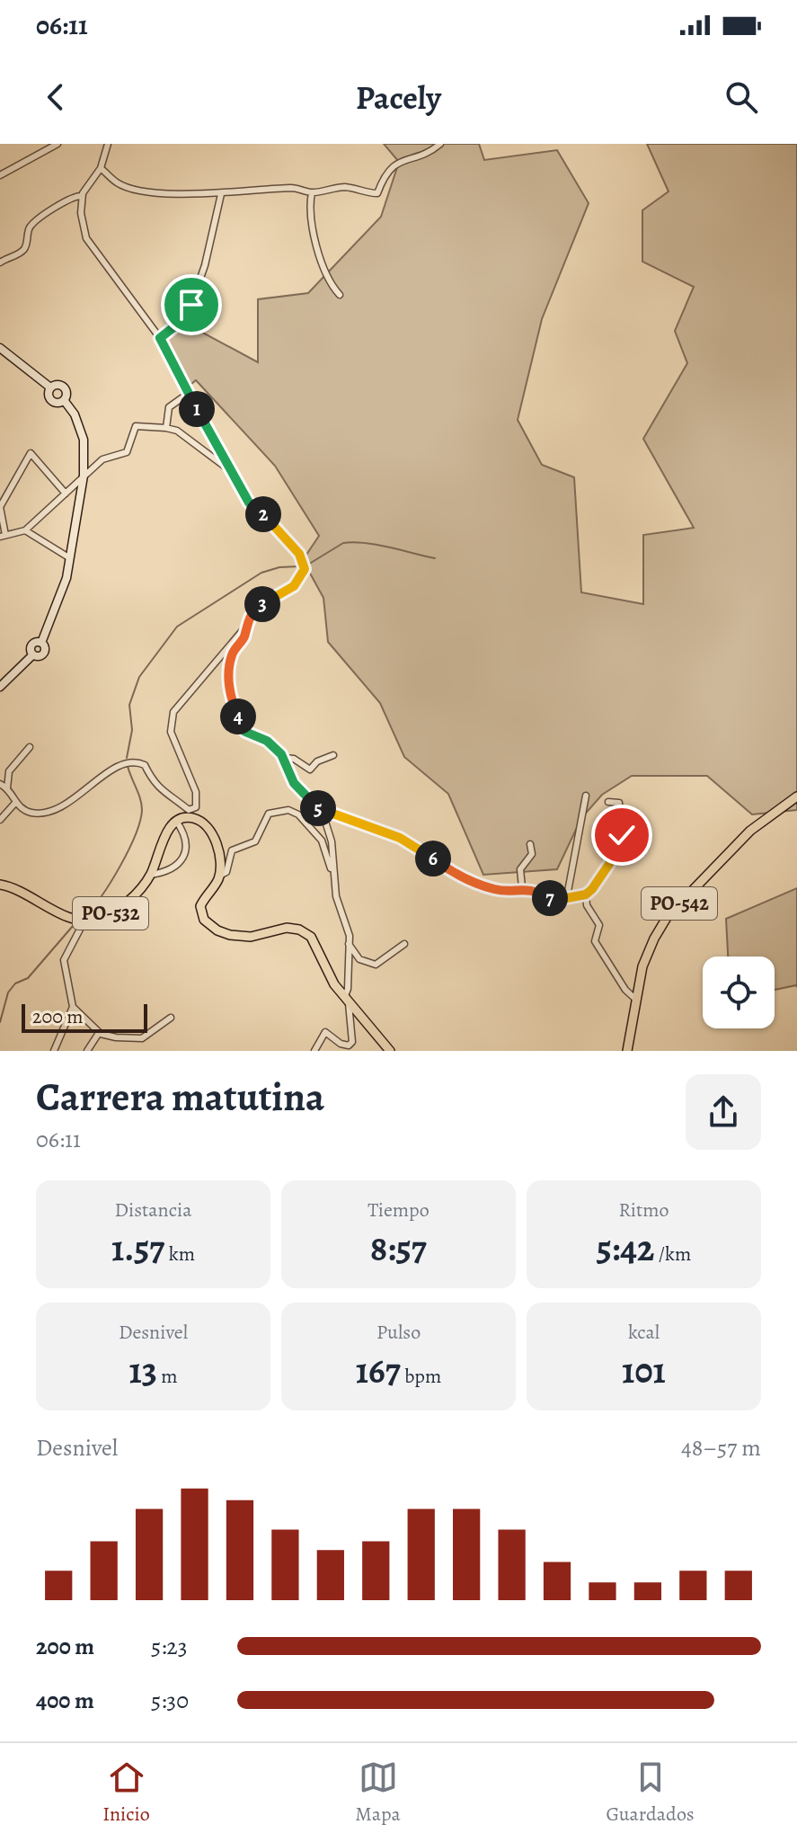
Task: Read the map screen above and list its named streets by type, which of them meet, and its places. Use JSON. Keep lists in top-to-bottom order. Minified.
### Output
{"streets":{"main road":["PO-542","PO-532"]},"scale_bar":"200 m","page":{"status":"06:11","header":"Pacely","pins":["1","2","3","4","5","6","7"],"scale":"200 m","heading":["Carrera matutina","06:11"],"stats":[["Distancia","1.57 km"],["Tiempo","8:57"],["Ritmo","5:42 /km"],["Desnivel","13 m"],["Pulso","167 bpm"],["kcal","101"]],"chart":["Desnivel","48–57 m"],"list":[{"name":"200 m","note":"5:23"},{"name":"400 m","note":"5:30"}],"tabs":["Inicio","Mapa","Guardados"]}}
